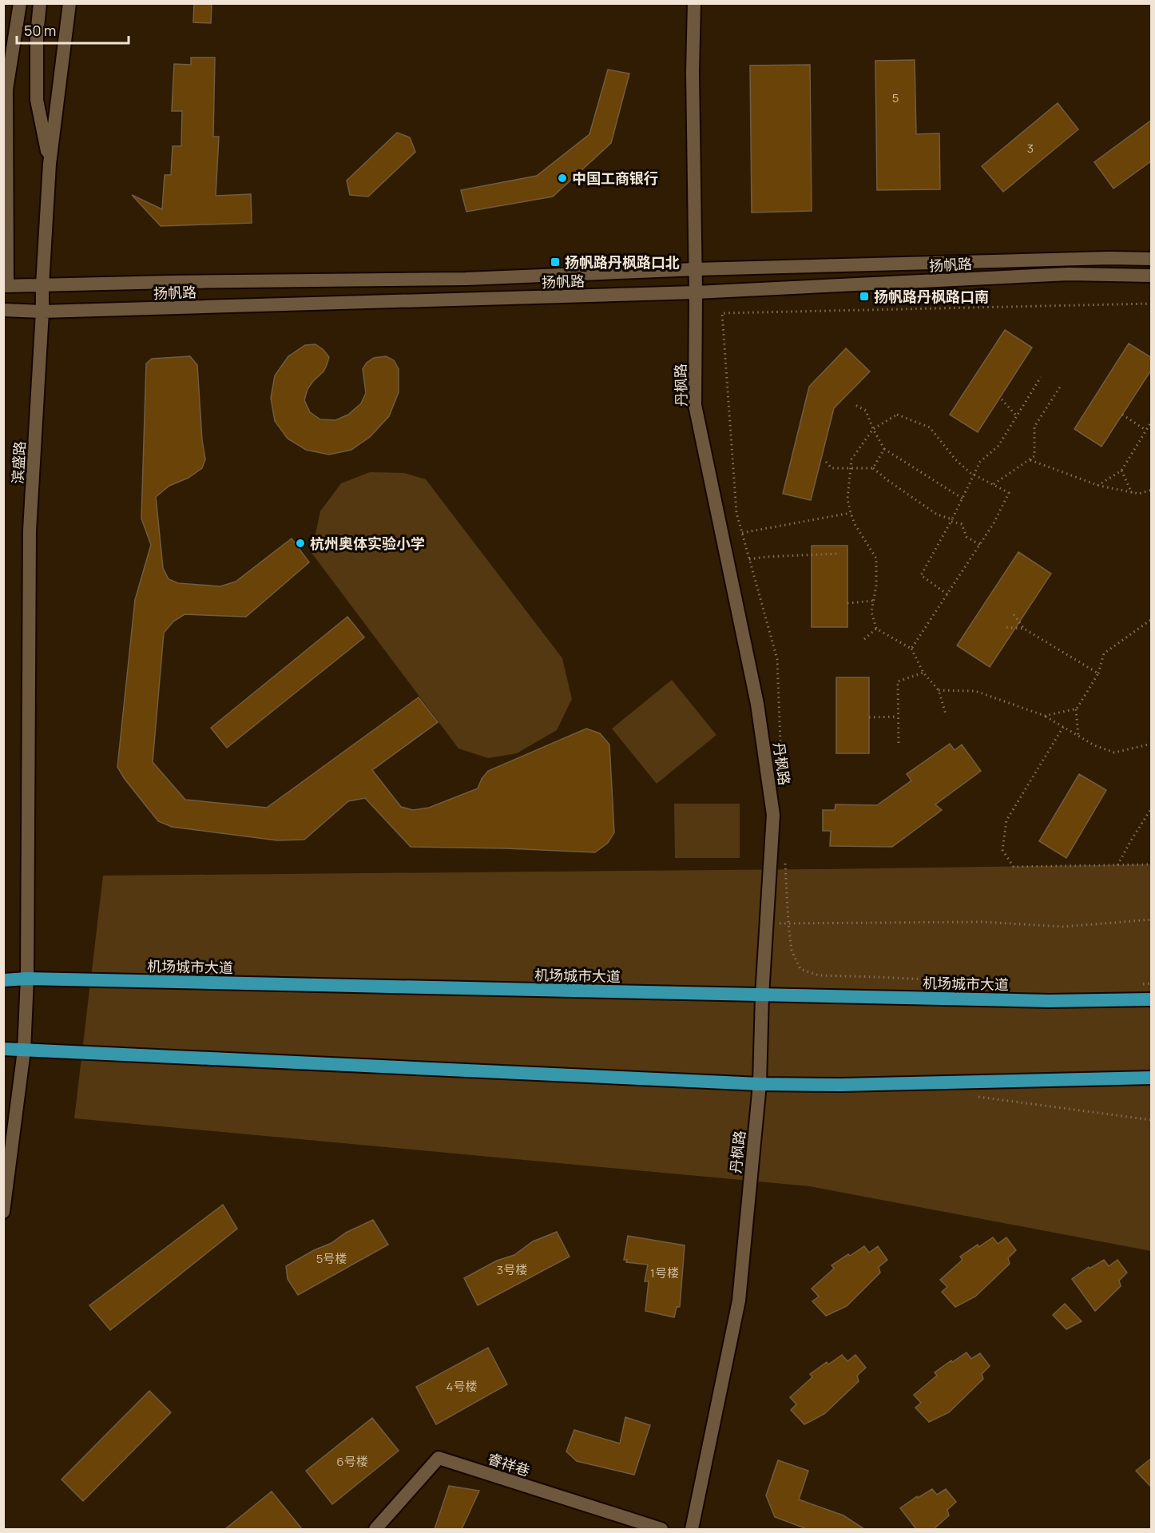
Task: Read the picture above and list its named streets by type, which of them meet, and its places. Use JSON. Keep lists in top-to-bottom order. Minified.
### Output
{"streets":{"main road":["扬帆路","丹枫路","滨盛路","机场城市大道","睿祥巷"]},"crossings":[["扬帆路","丹枫路"],["扬帆路","滨盛路"],["丹枫路","机场城市大道"],["滨盛路","机场城市大道"]],"places":{"other":["中国工商银行","杭州奥体实验小学"],"transit":["扬帆路丹枫路口北","扬帆路丹枫路口南"]},"house_numbers":["5","3","5号楼","3号楼","1号楼","4号楼","6号楼"],"scale_bar":"50 m"}
